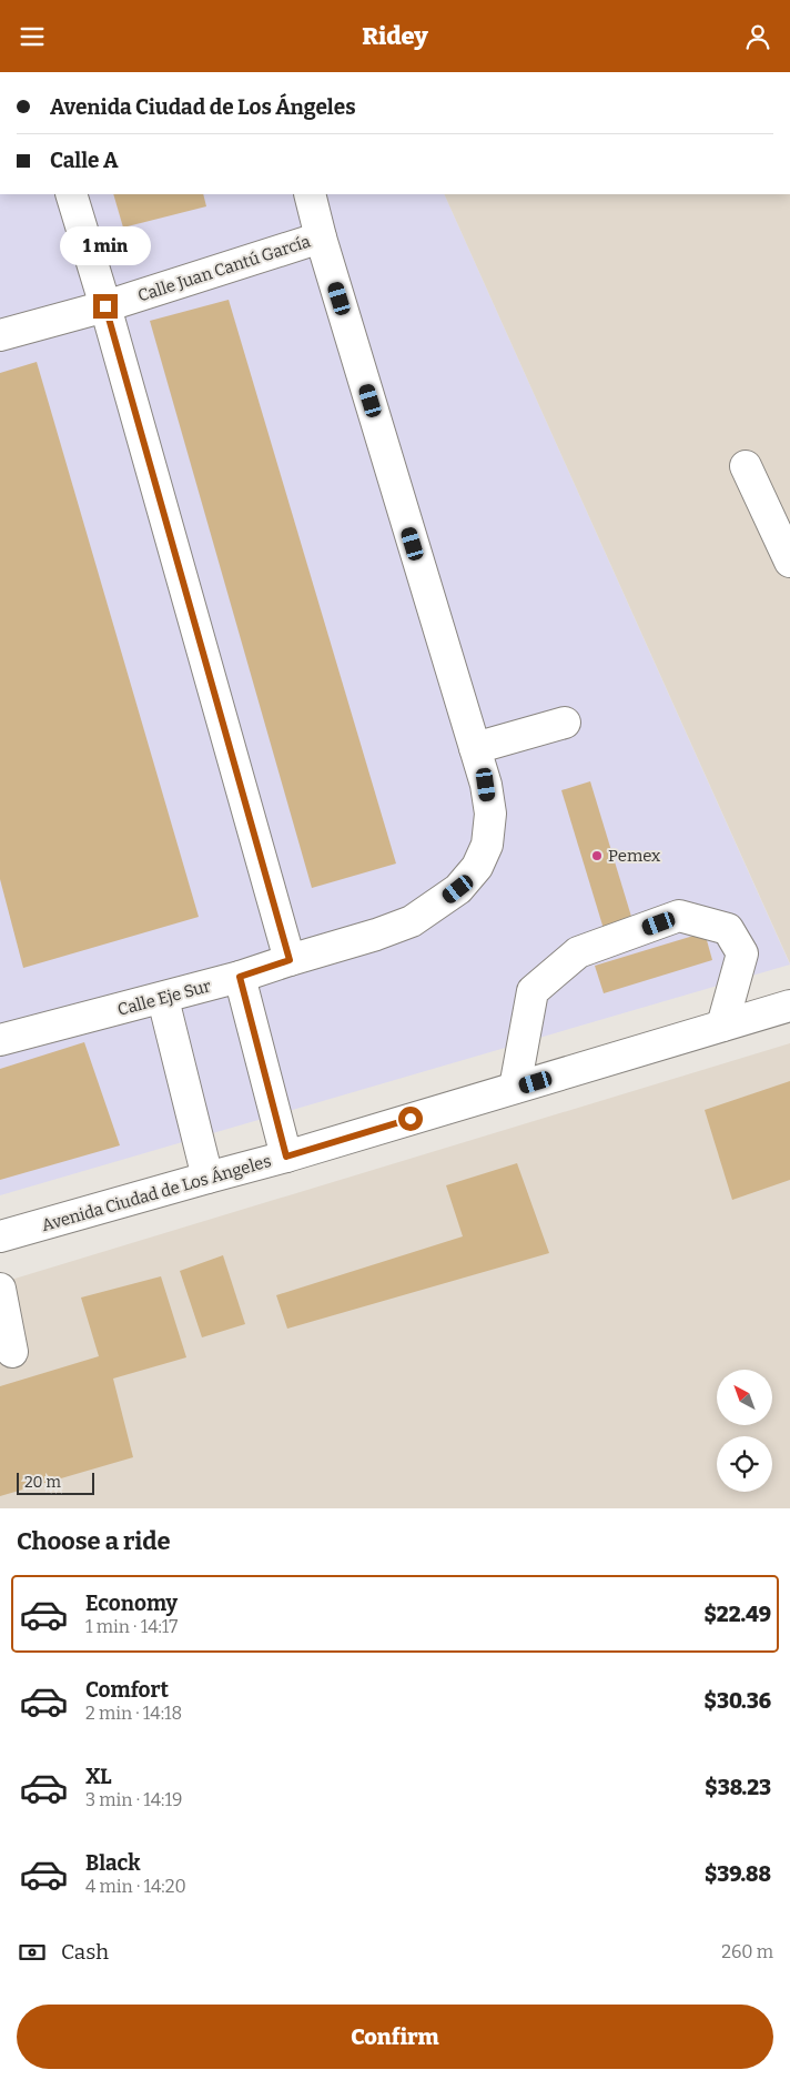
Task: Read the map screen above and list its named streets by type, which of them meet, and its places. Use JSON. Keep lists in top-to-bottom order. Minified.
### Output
{"streets":{"street":["Calle Juan Cantú García","Calle Eje Sur","Avenida Ciudad de Los Ángeles"]},"places":["Pemex"],"scale_bar":"20 m","north":"top left","page":{"header":"Ridey","banner":["Avenida Ciudad de Los Ángeles","Calle A"],"bubble":"1 min","scale":"20 m","heading":"Choose a ride","list":[{"name":"Economy","note":"1 min · 14:17","value":"$22.49"},{"name":"Comfort","note":"2 min · 14:18","value":"$30.36"},{"name":"XL","note":"3 min · 14:19","value":"$38.23"},{"name":"Black","note":"4 min · 14:20","value":"$39.88"}],"pay":["Cash","260 m"],"buttons":"Confirm"}}
